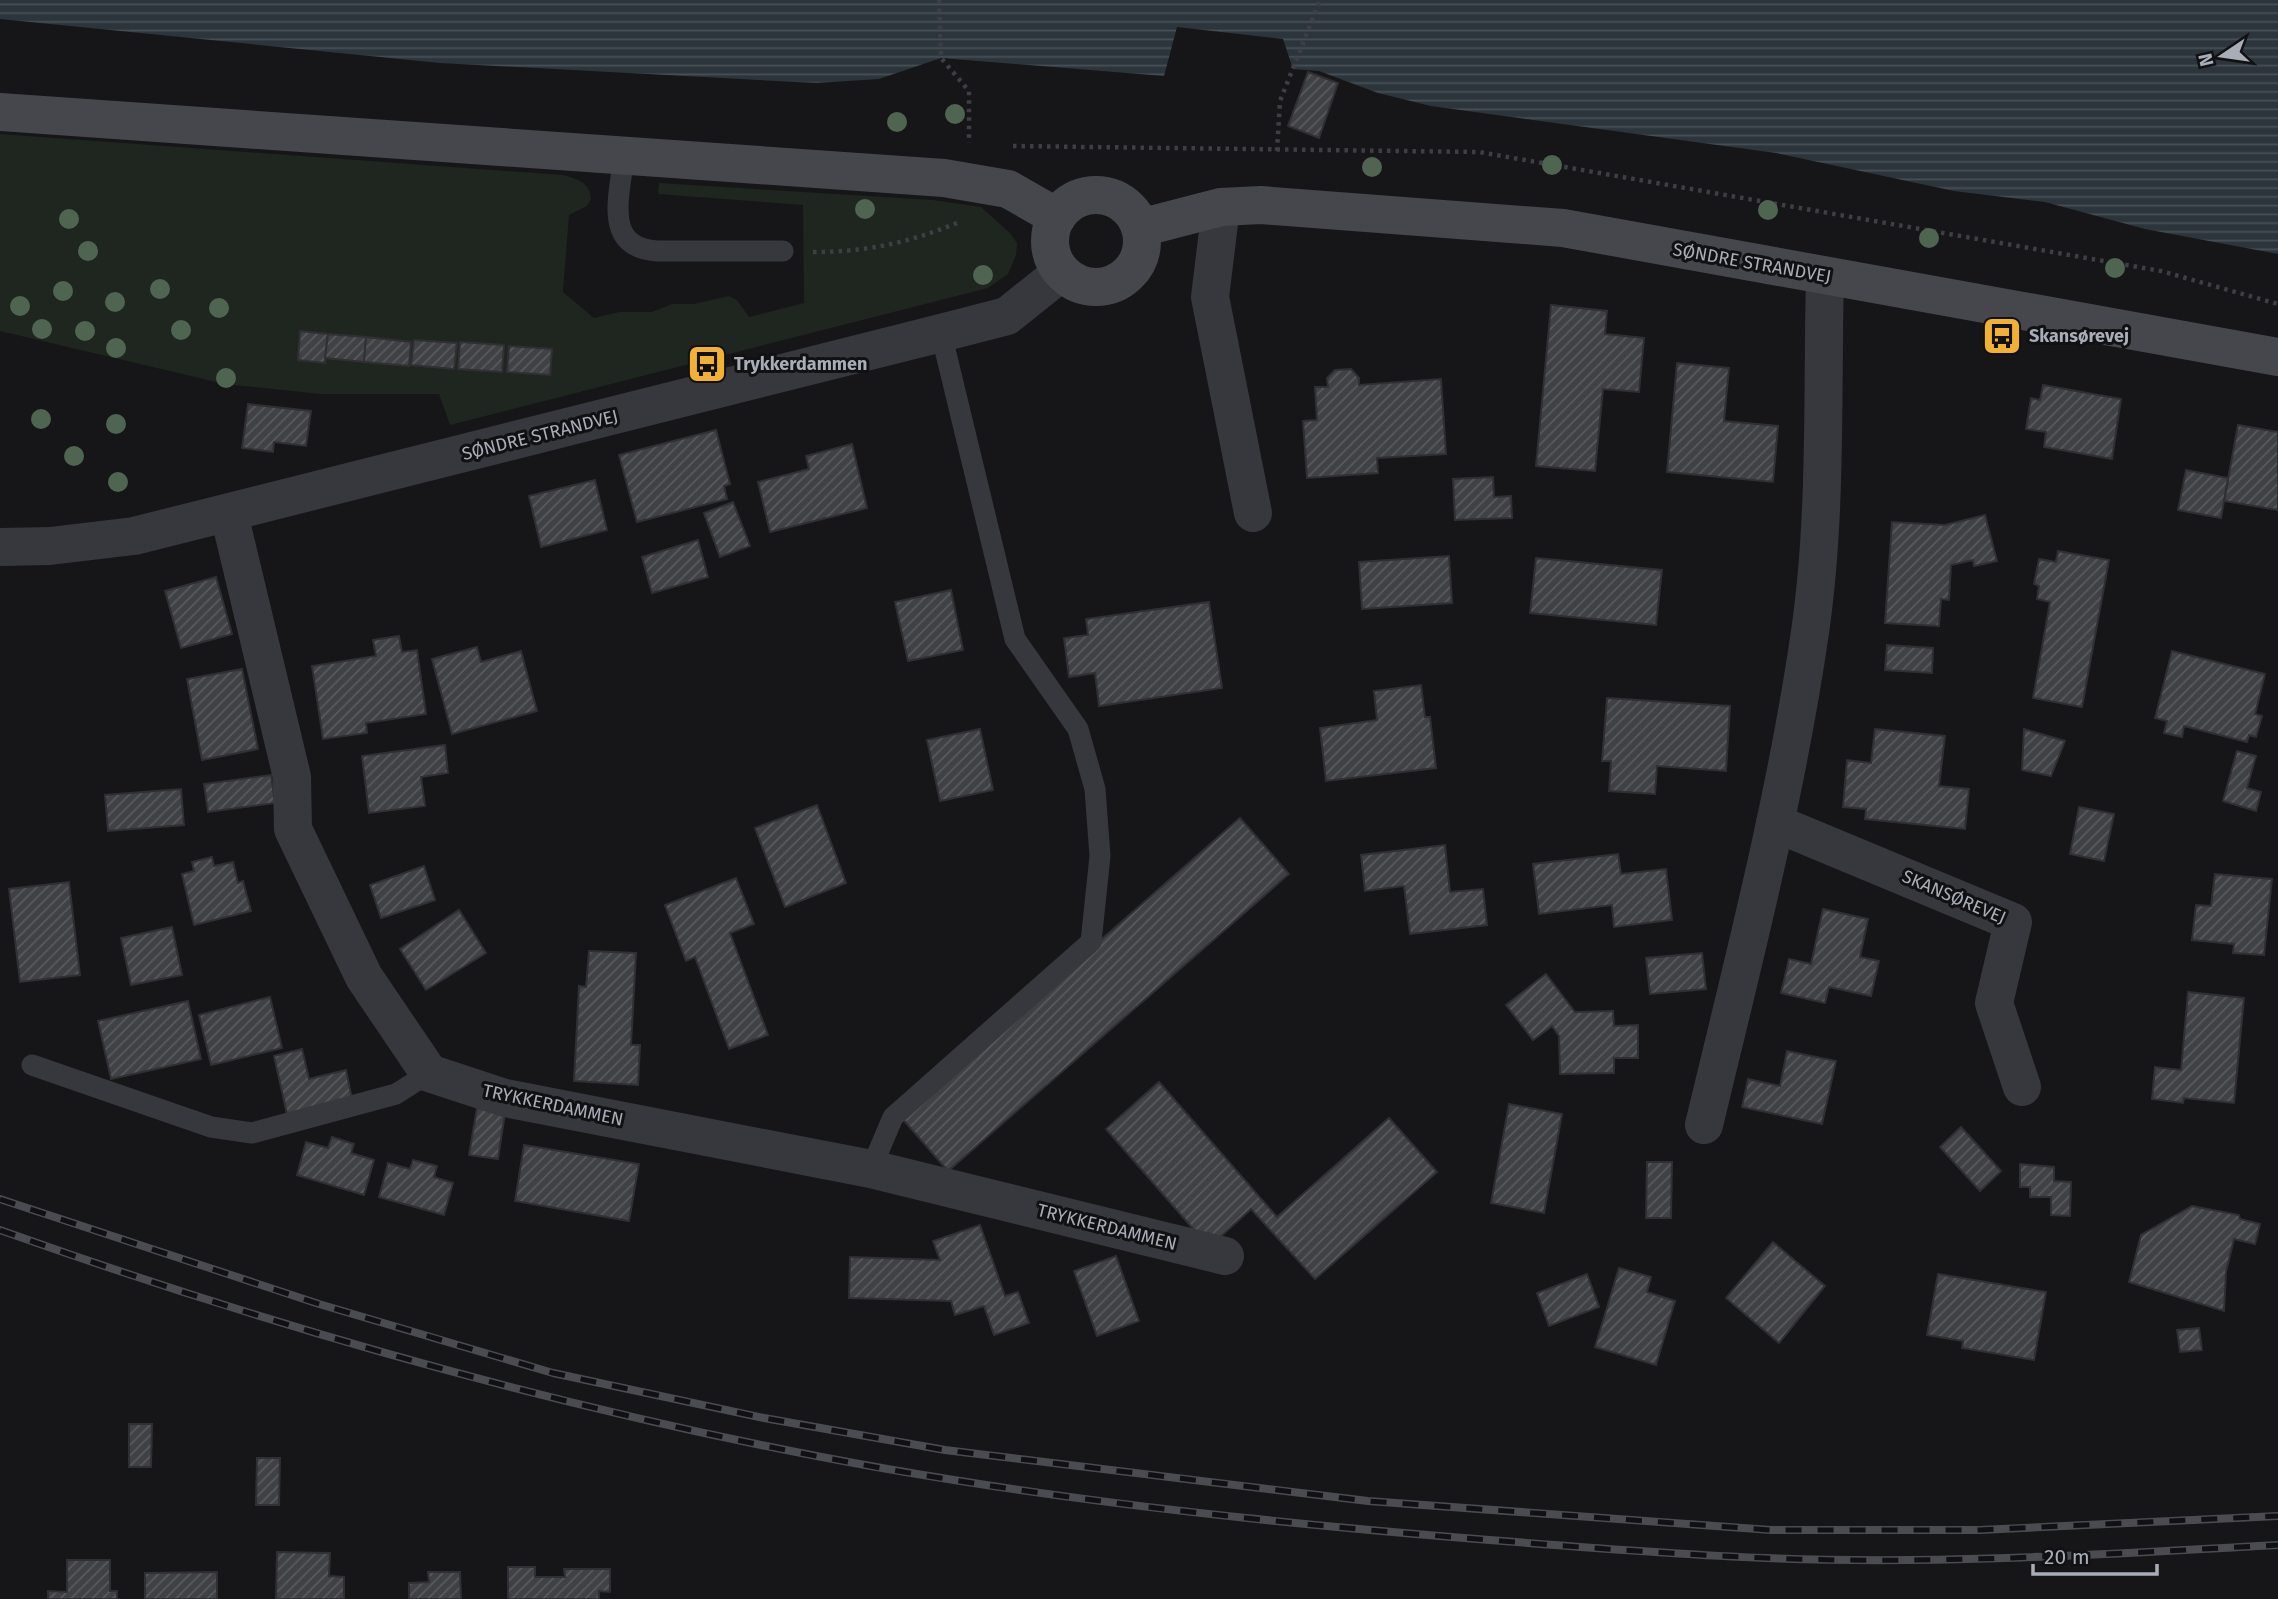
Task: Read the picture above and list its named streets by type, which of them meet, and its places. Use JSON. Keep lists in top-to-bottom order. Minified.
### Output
{"streets":{"main road":["SØNDRE STRANDVEJ"],"street":["SKANSØREVEJ","TRYKKERDAMMEN"]},"places":{"bus stop":["Skansørevej","Trykkerdammen"]},"scale_bar":"20 m","north":"left"}
